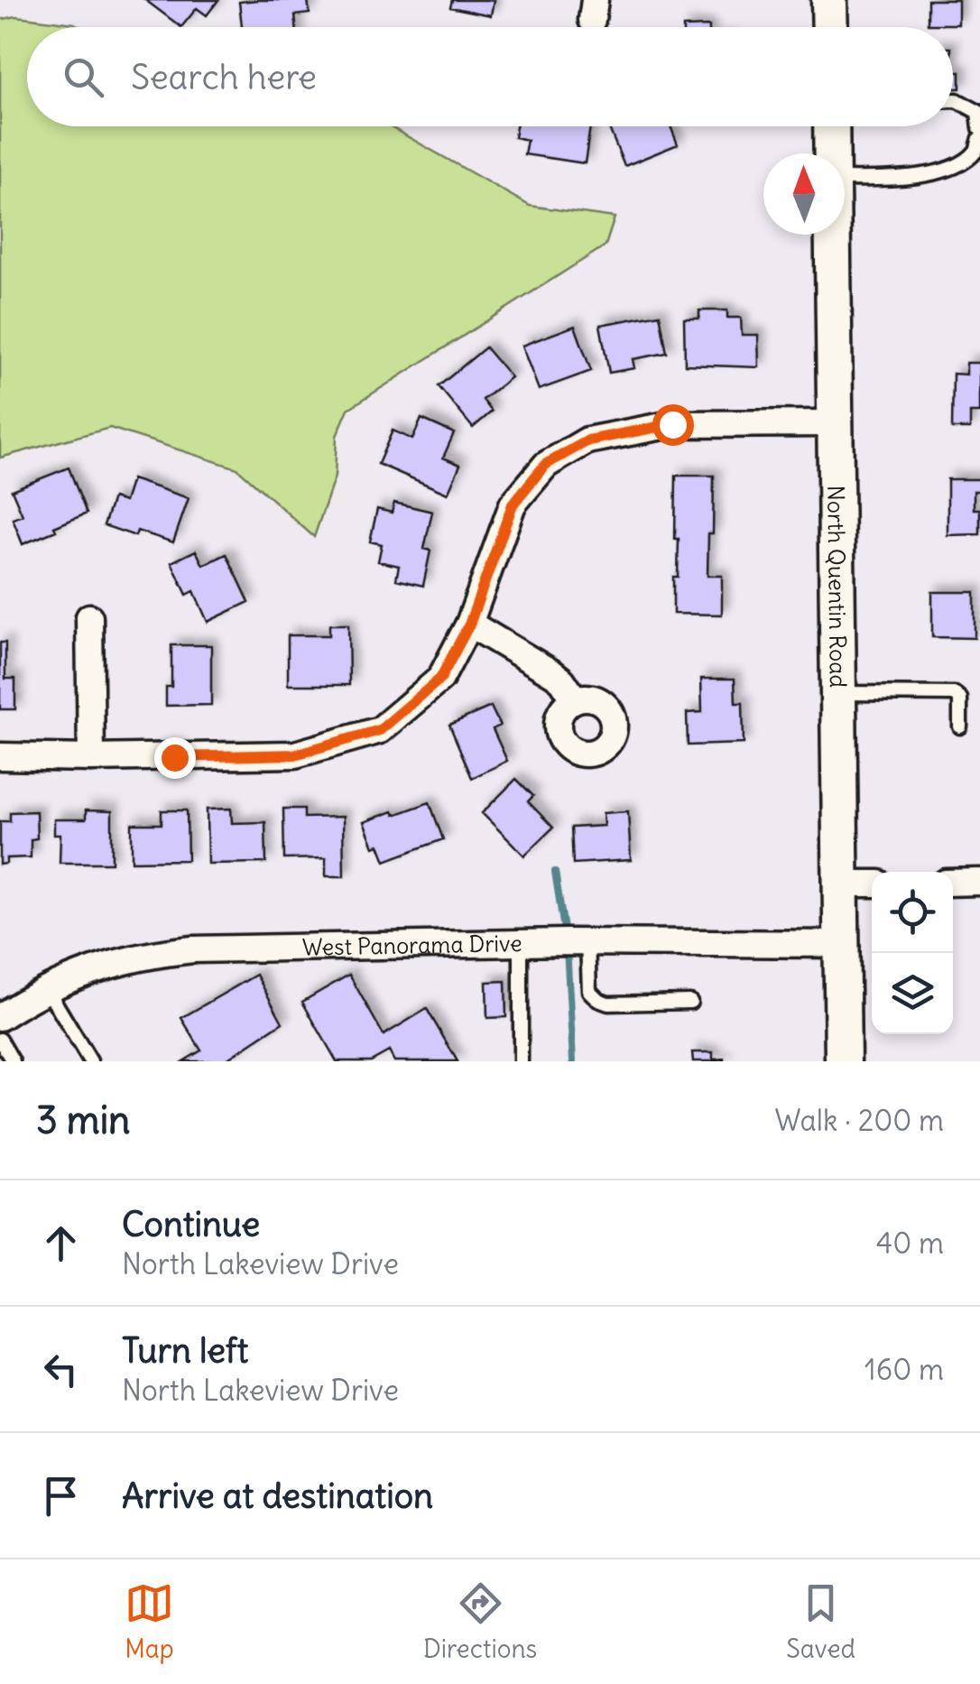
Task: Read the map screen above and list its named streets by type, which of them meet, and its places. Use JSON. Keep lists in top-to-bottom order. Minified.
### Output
{"streets":{"main road":["North Quentin Road"],"street":["West Panorama Drive"]},"crossings":[["North Quentin Road","West Panorama Drive"]],"north":"top","page":{"search":"Search here","heading":["3 min","Walk · 200 m"],"list":[["Continue","North Lakeview Drive","40 m"],["Turn left","North Lakeview Drive","160 m"],"Arrive at destination"],"nav":["Map","Directions","Saved"]}}
